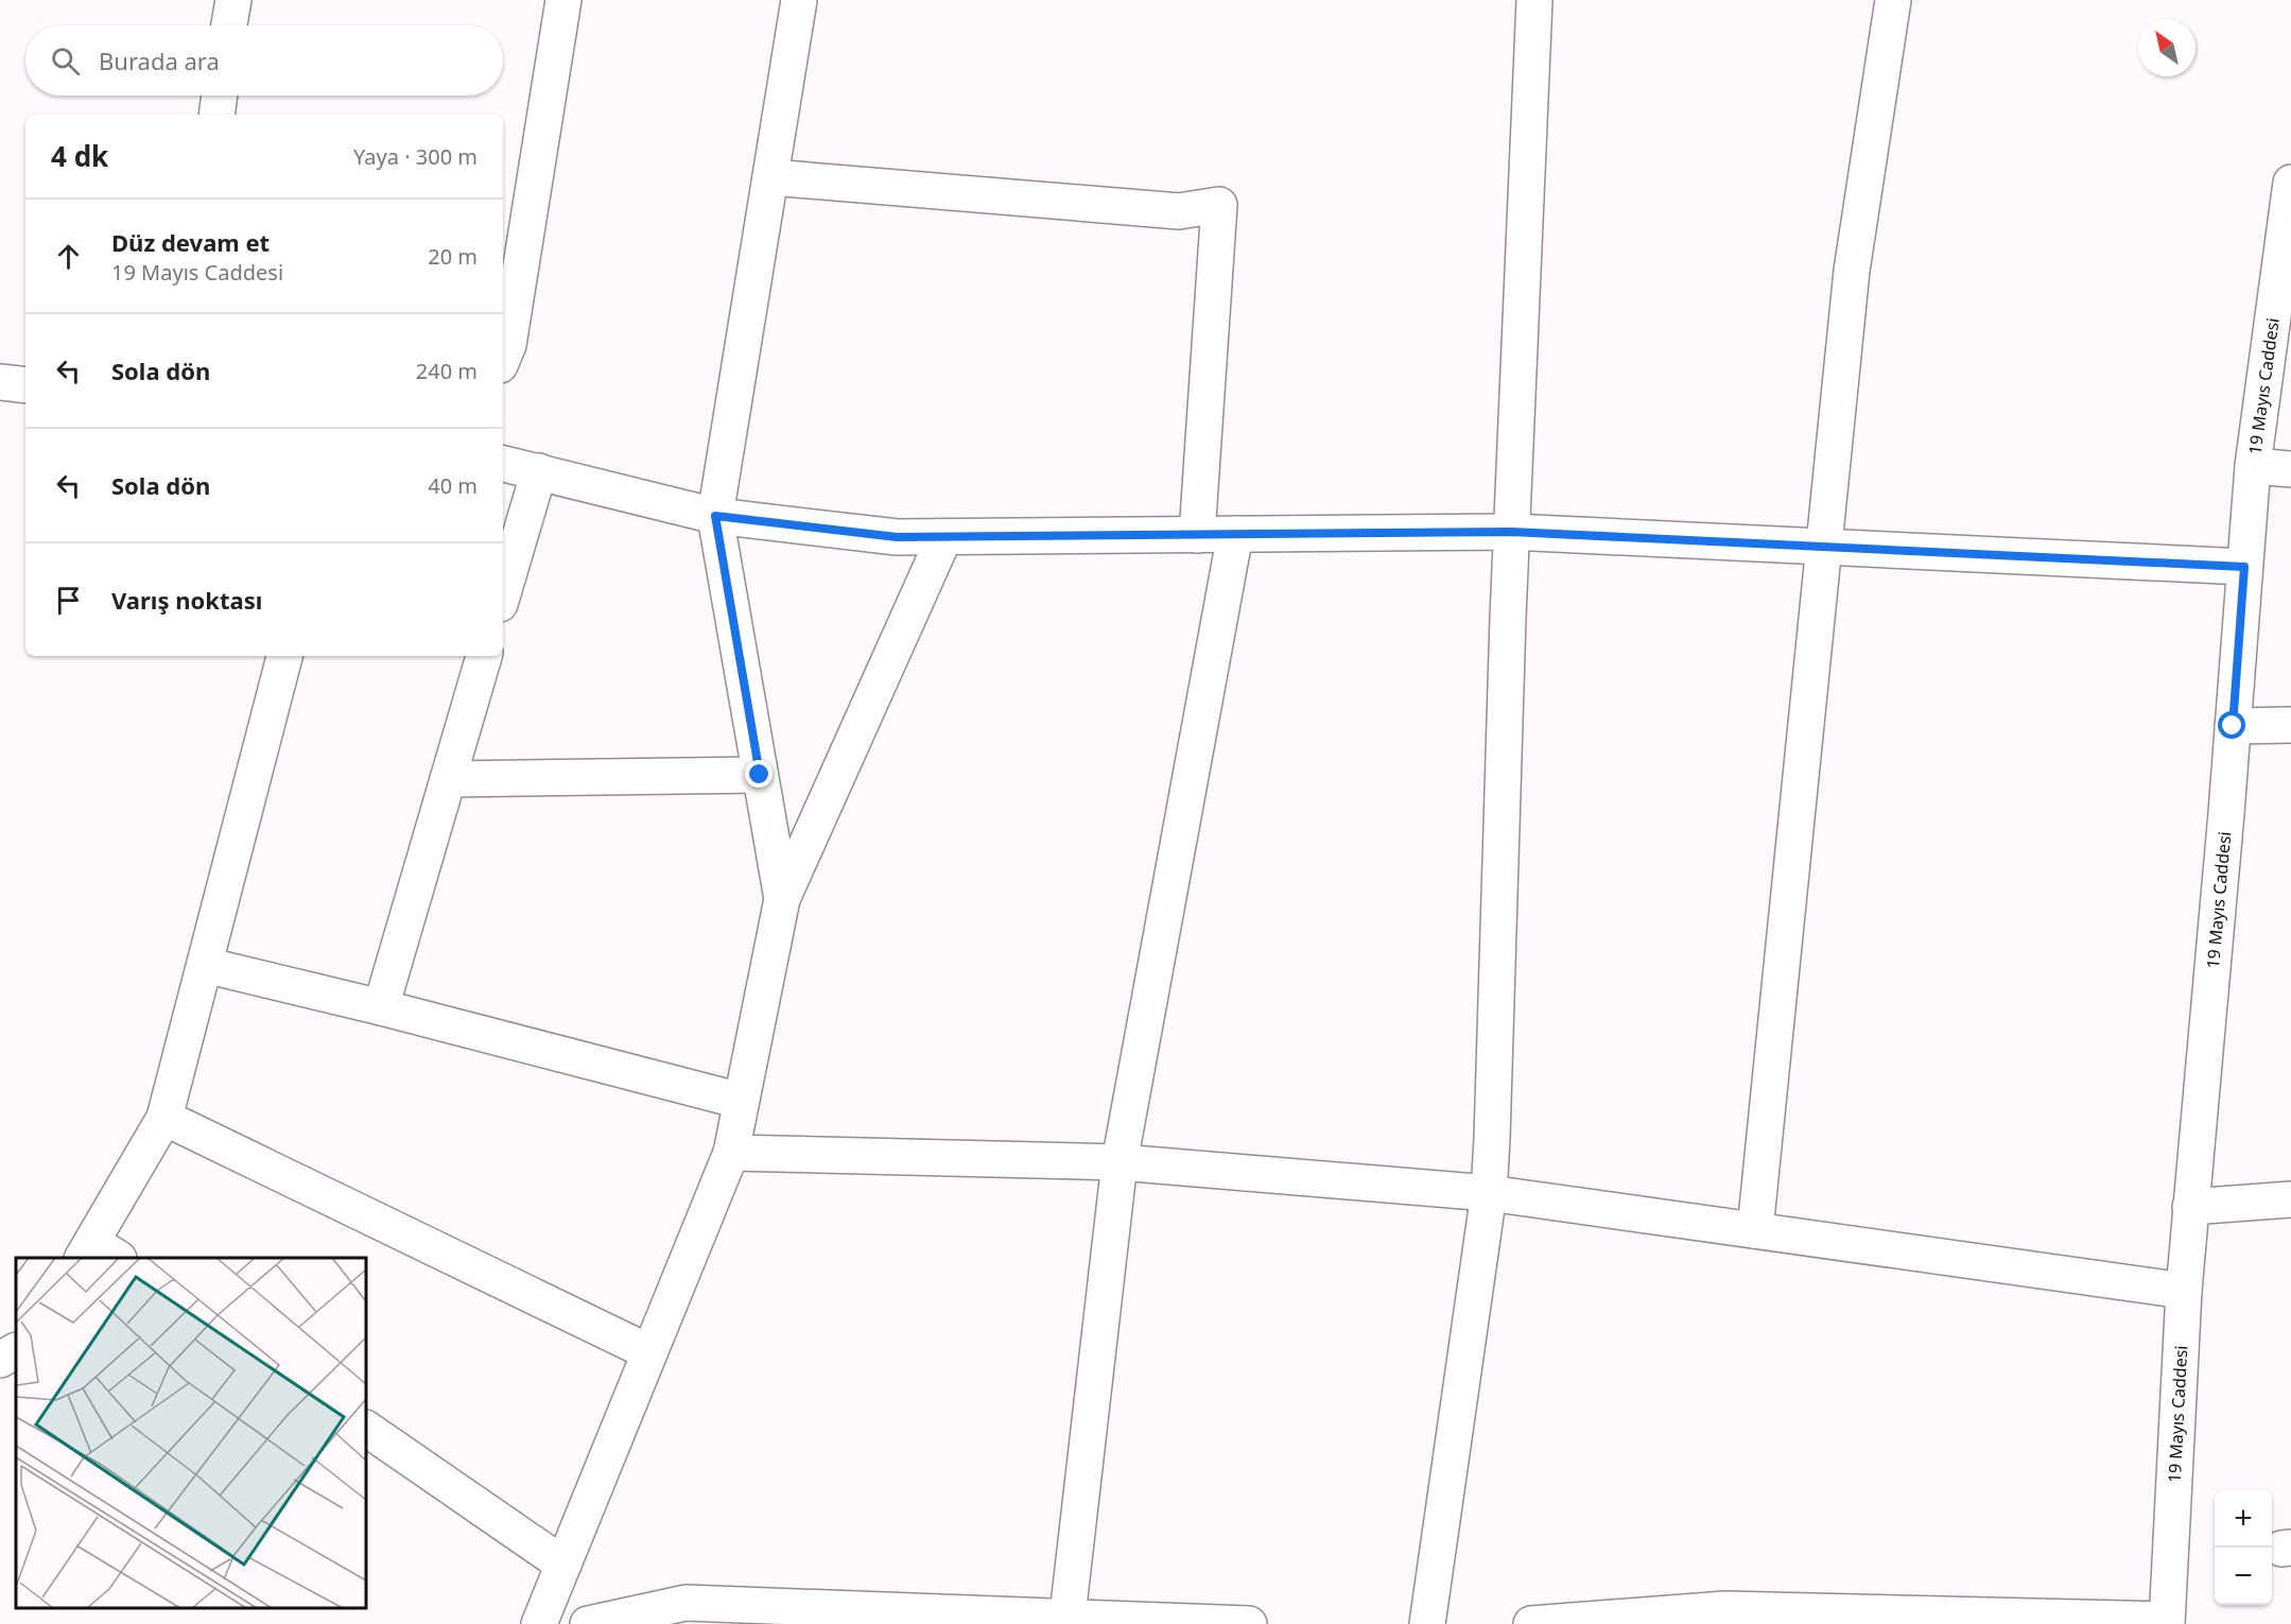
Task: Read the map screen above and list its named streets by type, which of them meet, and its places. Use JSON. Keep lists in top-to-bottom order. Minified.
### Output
{"streets":{"street":["19 Mayıs Caddesi"]},"north":"top left","page":{"search":"Burada ara","heading":["4 dk","Yaya · 300 m"],"list":[["Düz devam et","19 Mayıs Caddesi","20 m"],["Sola dön","240 m"],["Sola dön","40 m"],"Varış noktası"],"map_buttons":["+","−"]}}
